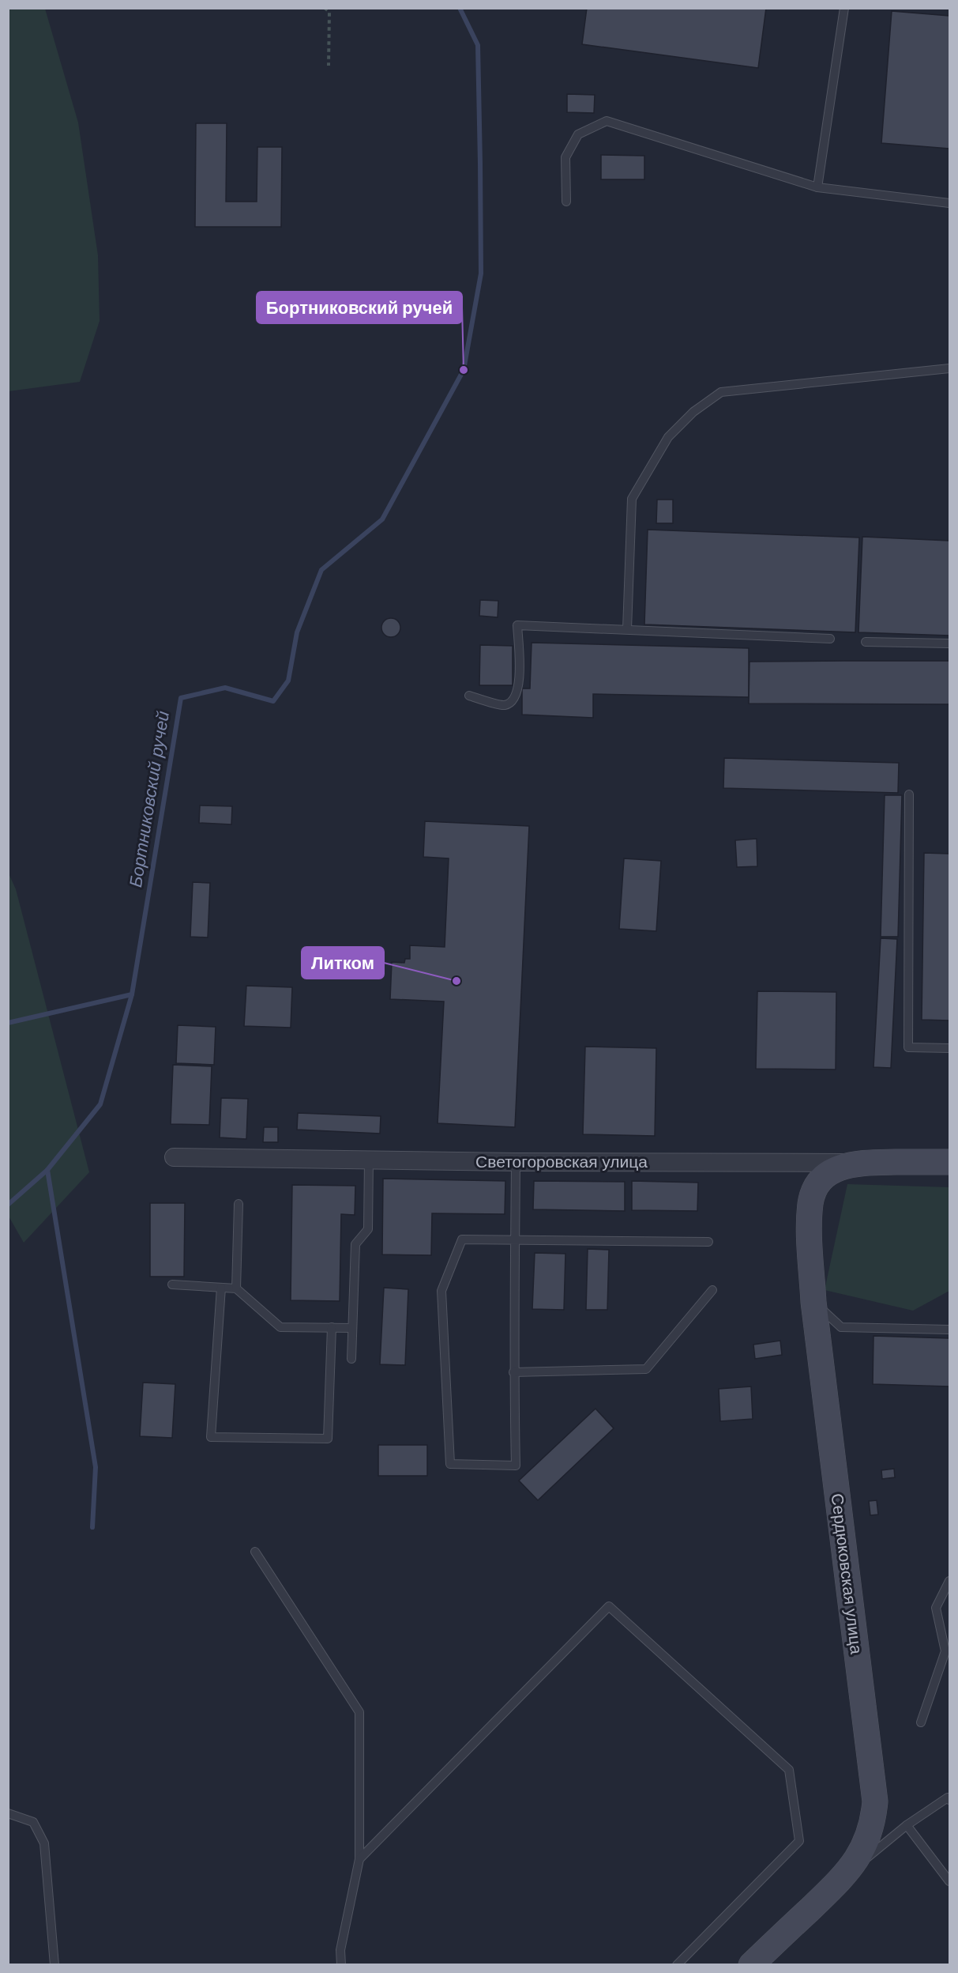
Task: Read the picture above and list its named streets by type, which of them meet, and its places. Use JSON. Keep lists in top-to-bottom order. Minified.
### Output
{"streets":{"street":["Светогоровская улица","Сердюковская улица"]},"crossings":[["Светогоровская улица","Сердюковская улица"]],"water":["Бортниковский ручей"],"places":["Бортниковский ручей","Литком"]}
